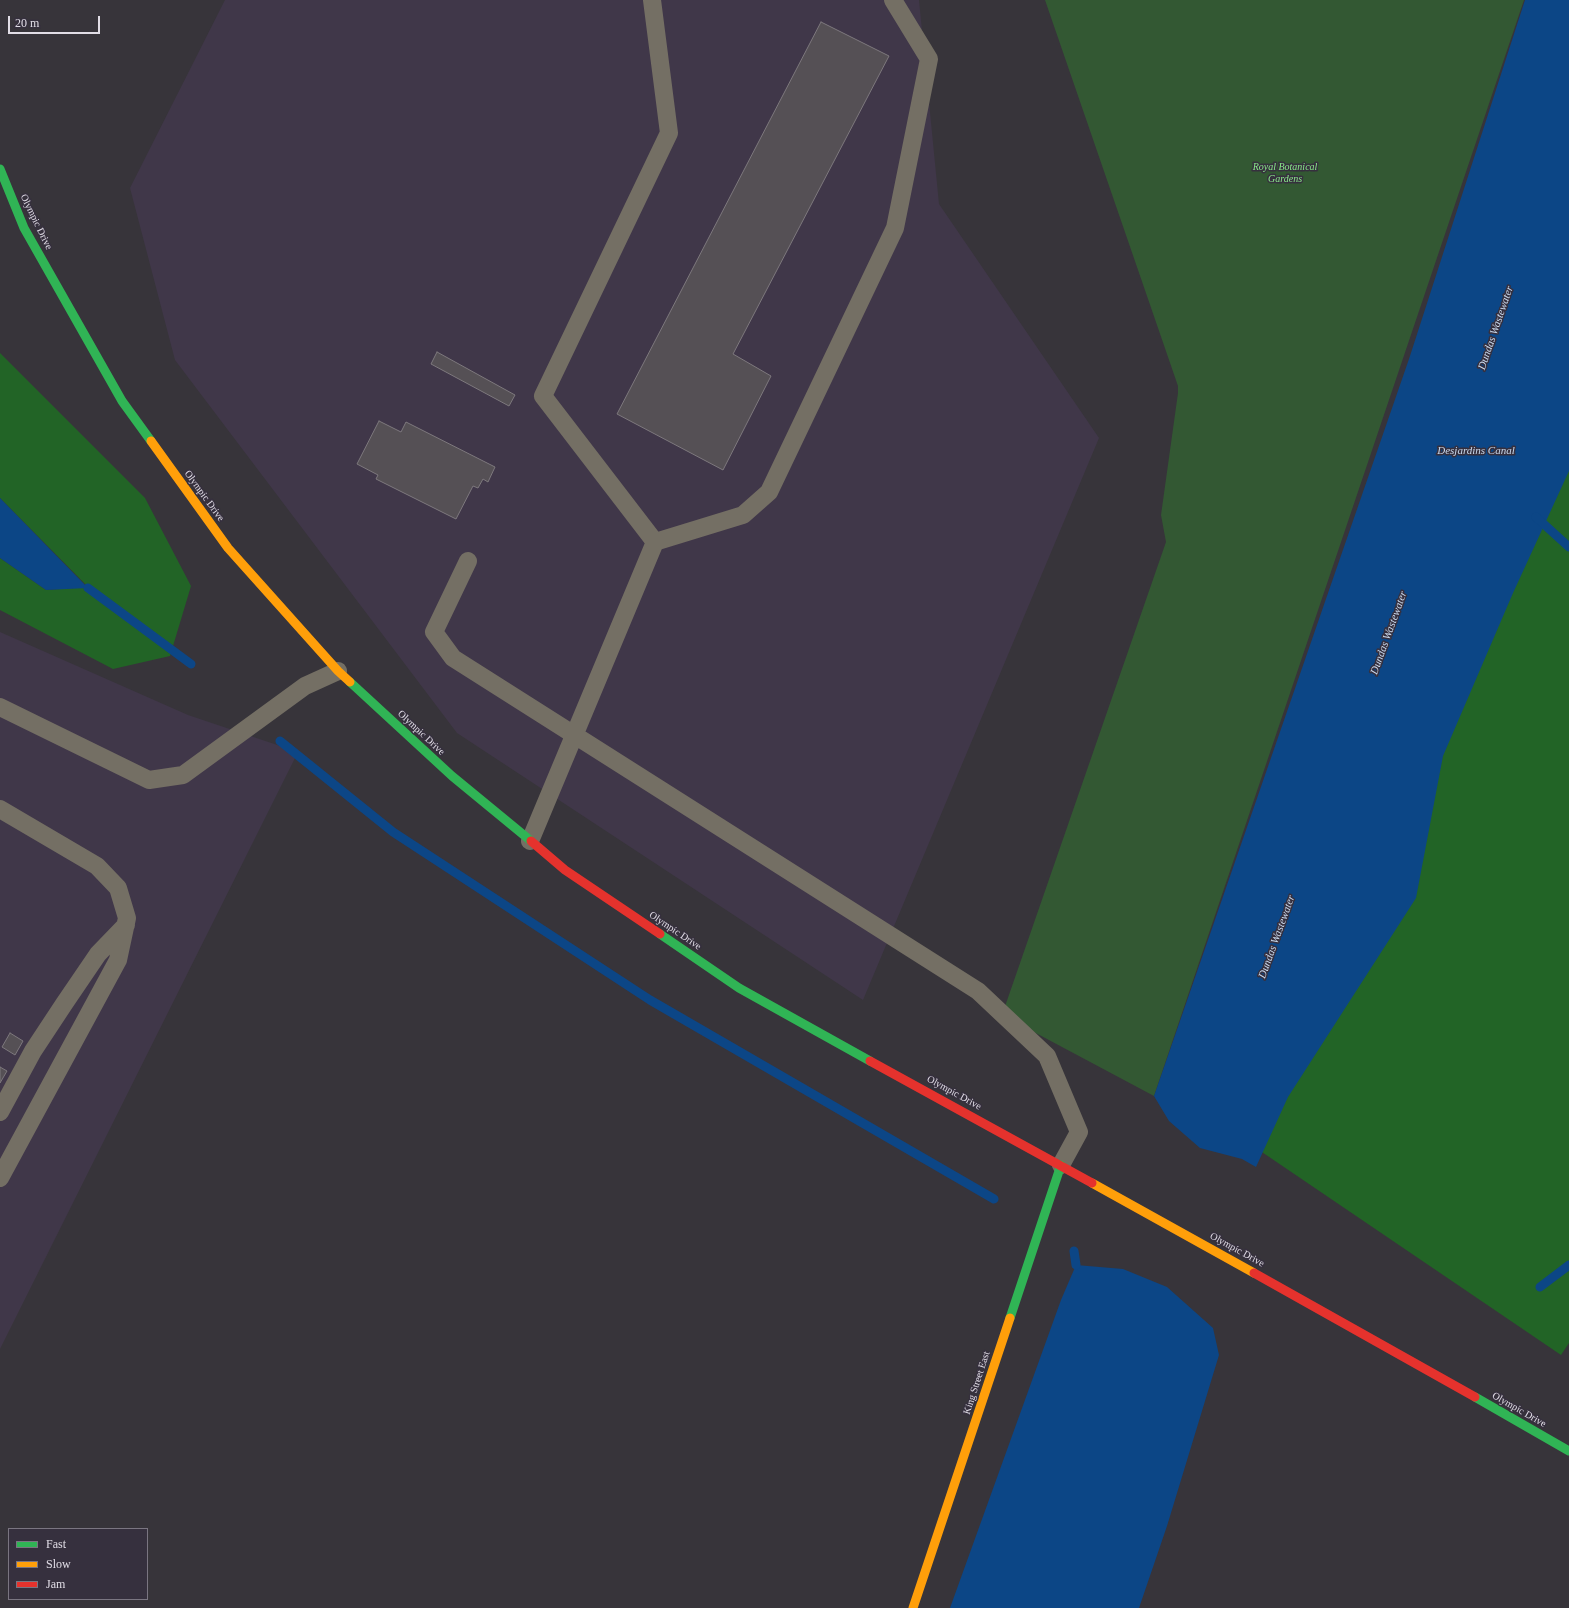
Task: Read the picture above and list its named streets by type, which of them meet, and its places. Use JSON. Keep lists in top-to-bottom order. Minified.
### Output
{"streets":{"main road":["Olympic Drive","King Street East"]},"crossings":[["Olympic Drive","King Street East"]],"water":["Dundas Wastewater","Desjardins Canal"],"parks":["Royal Botanical Gardens"],"legend":["Fast","Slow","Jam"],"scale_bar":"20 m"}
